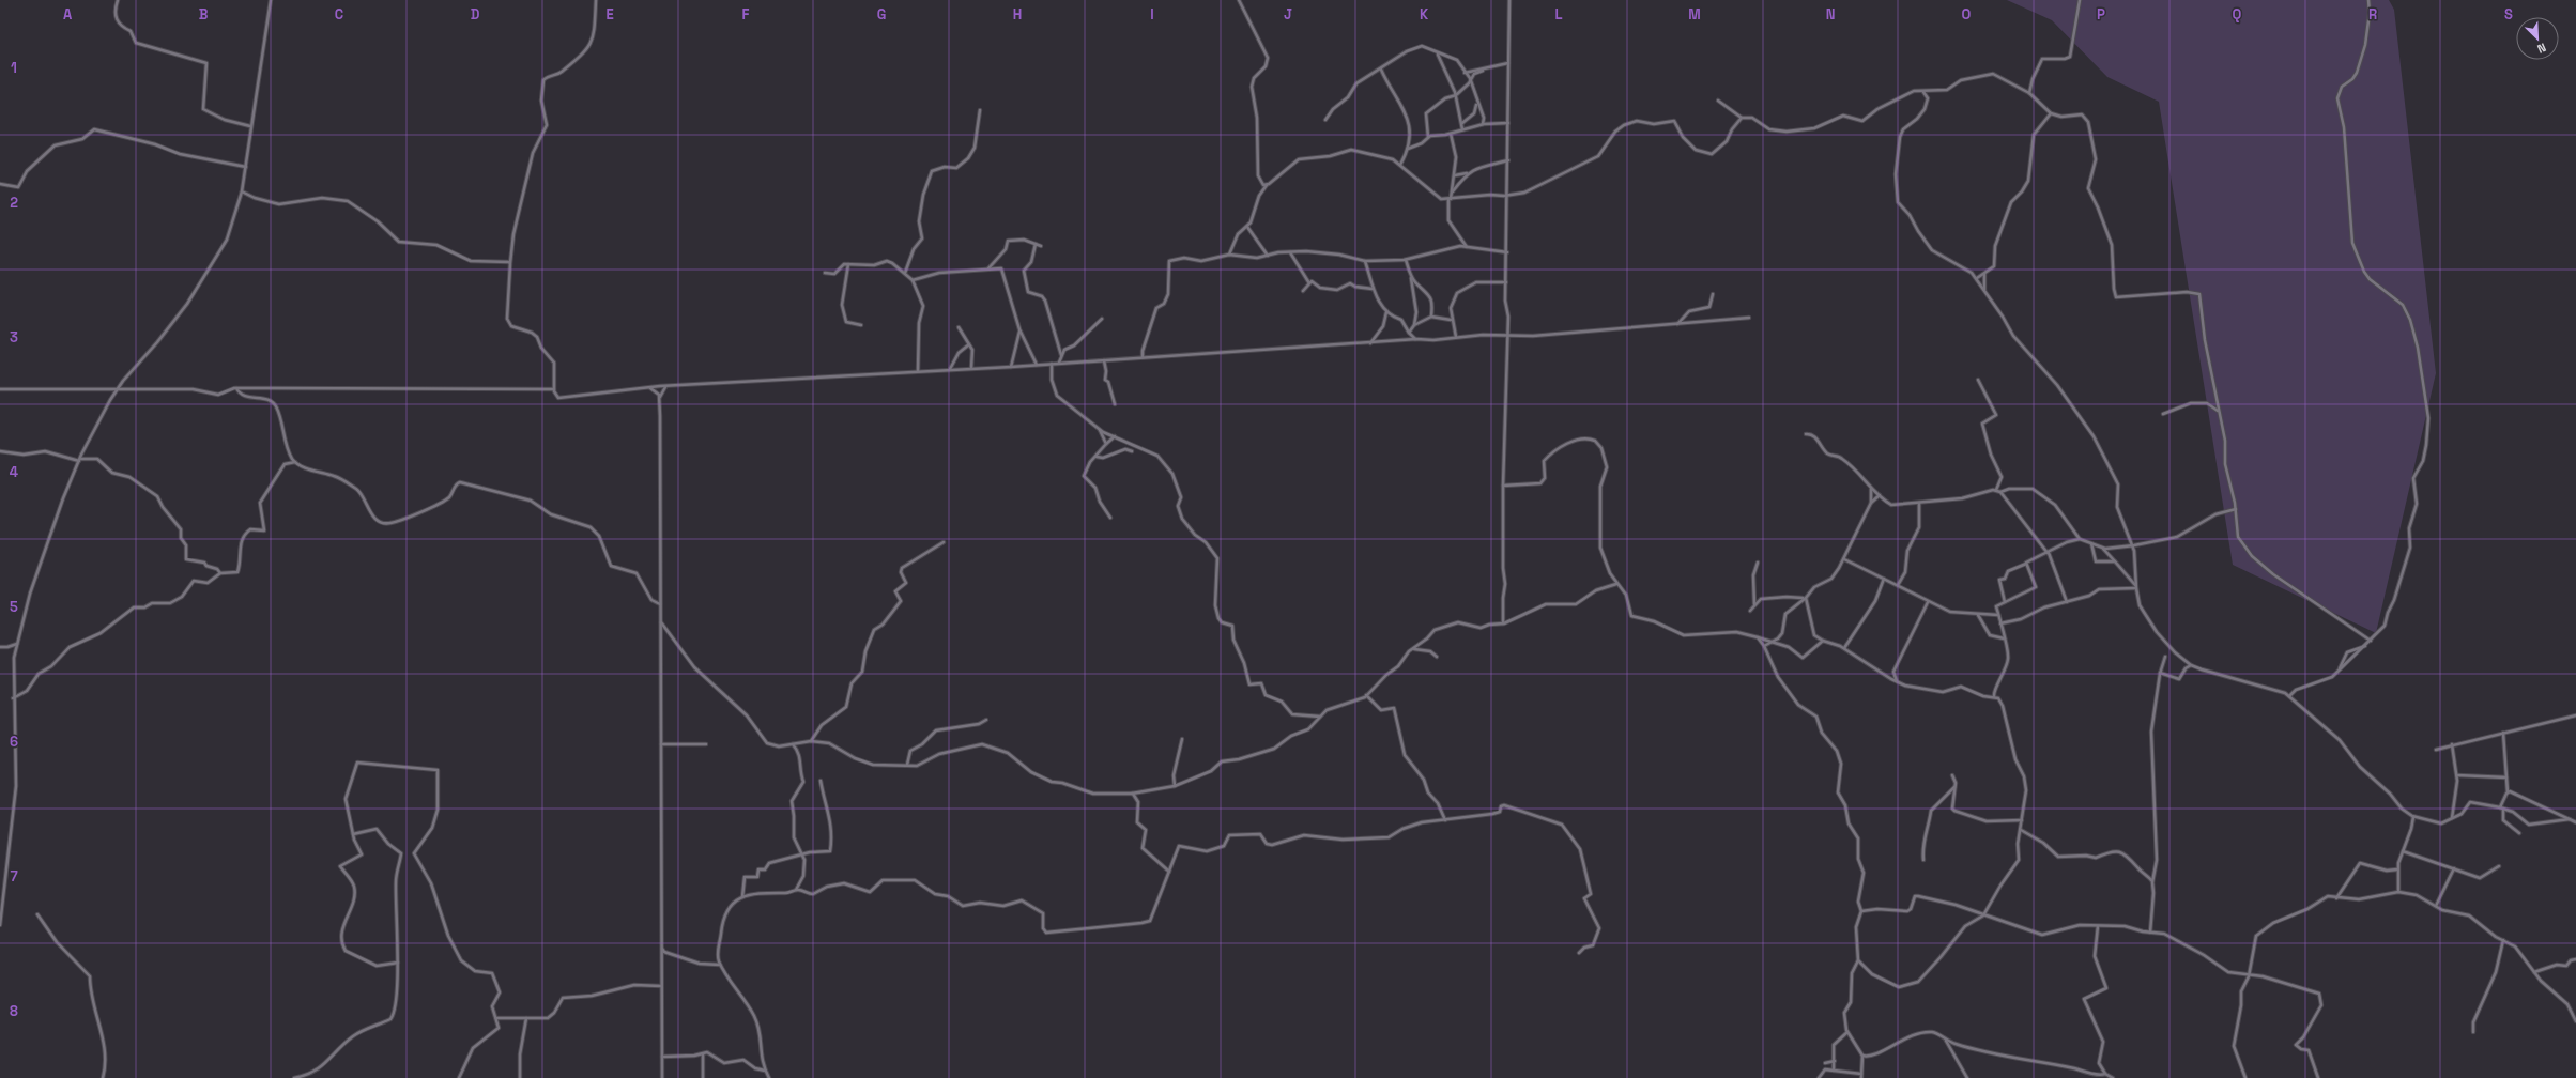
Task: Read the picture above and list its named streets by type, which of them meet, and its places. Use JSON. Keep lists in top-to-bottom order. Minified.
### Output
{"north":"bottom right","grid":{"columns":["A","B","C","D","E","F","G","H","I","J","K","L","M","N","O","P","Q","R","S"],"rows":["1","2","3","4","5","6","7","8"]}}
